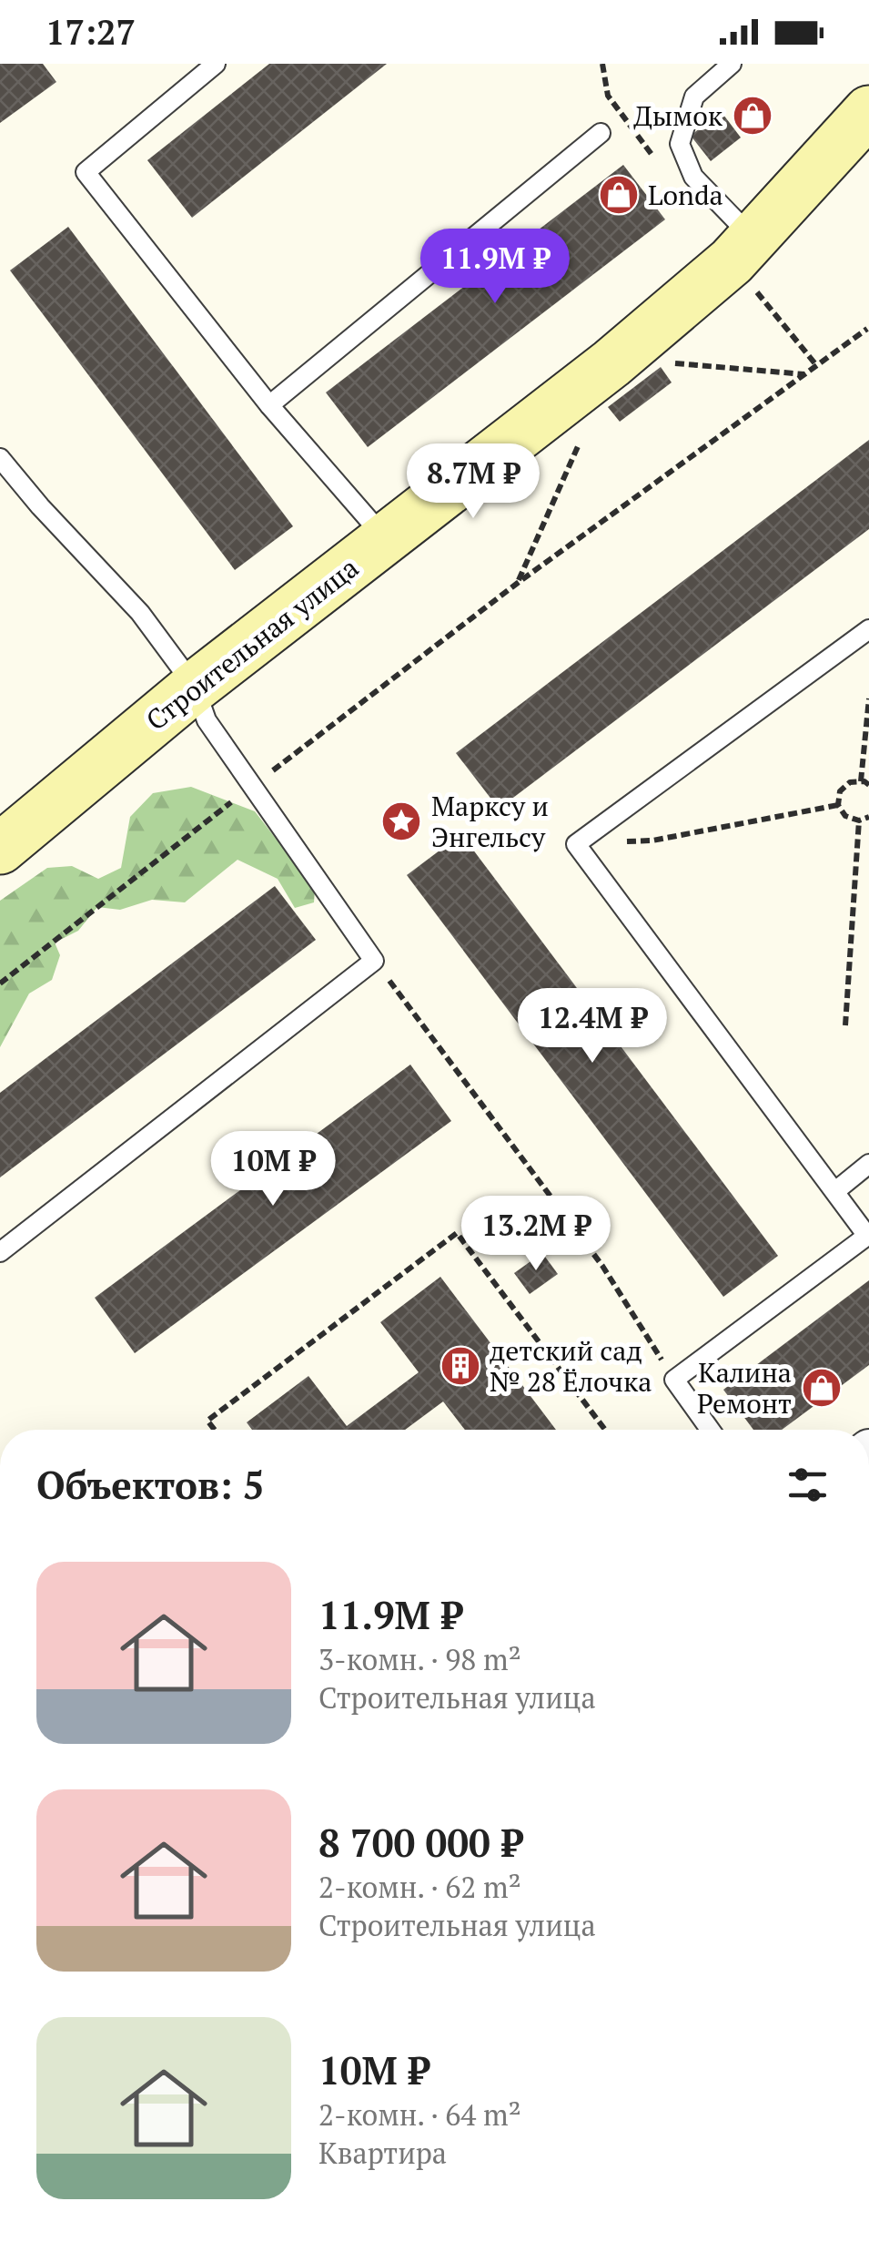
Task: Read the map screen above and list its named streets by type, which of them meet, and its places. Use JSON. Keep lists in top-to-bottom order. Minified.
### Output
{"streets":{"street":["Строительная улица"]},"places":{"shop":["Дымок","Londa","Калина Ремонт"],"place":["Марксу и Энгельсу"],"building":["детский сад № 28 Ёлочка"]},"page":{"status":"17:27","price":["11.9M ₽","8.7M ₽","12.4M ₽","10M ₽","13.2M ₽"],"heading":"Объектов: 5","list":[{"name":"11.9M ₽","note":"3-комн. · 98 m² · Строительная улица"},{"name":"8 700 000 ₽","note":"2-комн. · 62 m² · Строительная улица"},{"name":"10M ₽","note":"2-комн. · 64 m² · Квартира"}]}}
